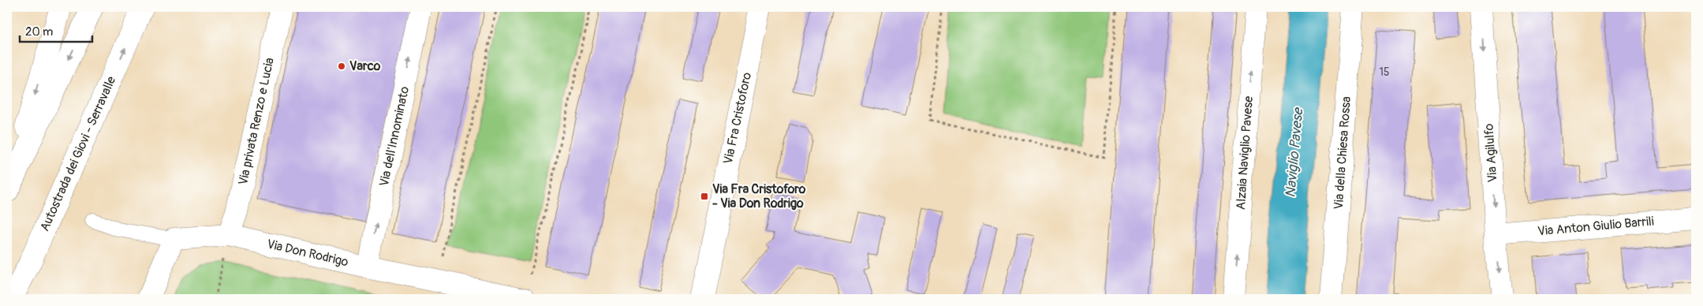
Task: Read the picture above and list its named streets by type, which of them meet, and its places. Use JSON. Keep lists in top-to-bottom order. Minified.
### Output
{"streets":{"main road":["Via Fra Cristoforo","Via privata Renzo e Lucia","Via dell'Innominato","Alzaia Naviglio Pavese","Via della Chiesa Rossa","Via Agilulfo","Autostrada dei Giovi - Serravalle","Via Anton Giulio Barrili","Via Don Rodrigo"]},"crossings":[["Via privata Renzo e Lucia","Via Don Rodrigo"],["Via dell'Innominato","Via Don Rodrigo"],["Via Agilulfo","Via Anton Giulio Barrili"]],"one_way":["Via dell'Innominato","Alzaia Naviglio Pavese","Via Agilulfo"],"water":["Naviglio Pavese"],"places":{"other":["Varco"],"transit":["Via Fra Cristoforo - Via Don Rodrigo"]},"house_numbers":["15"],"scale_bar":"20 m"}
